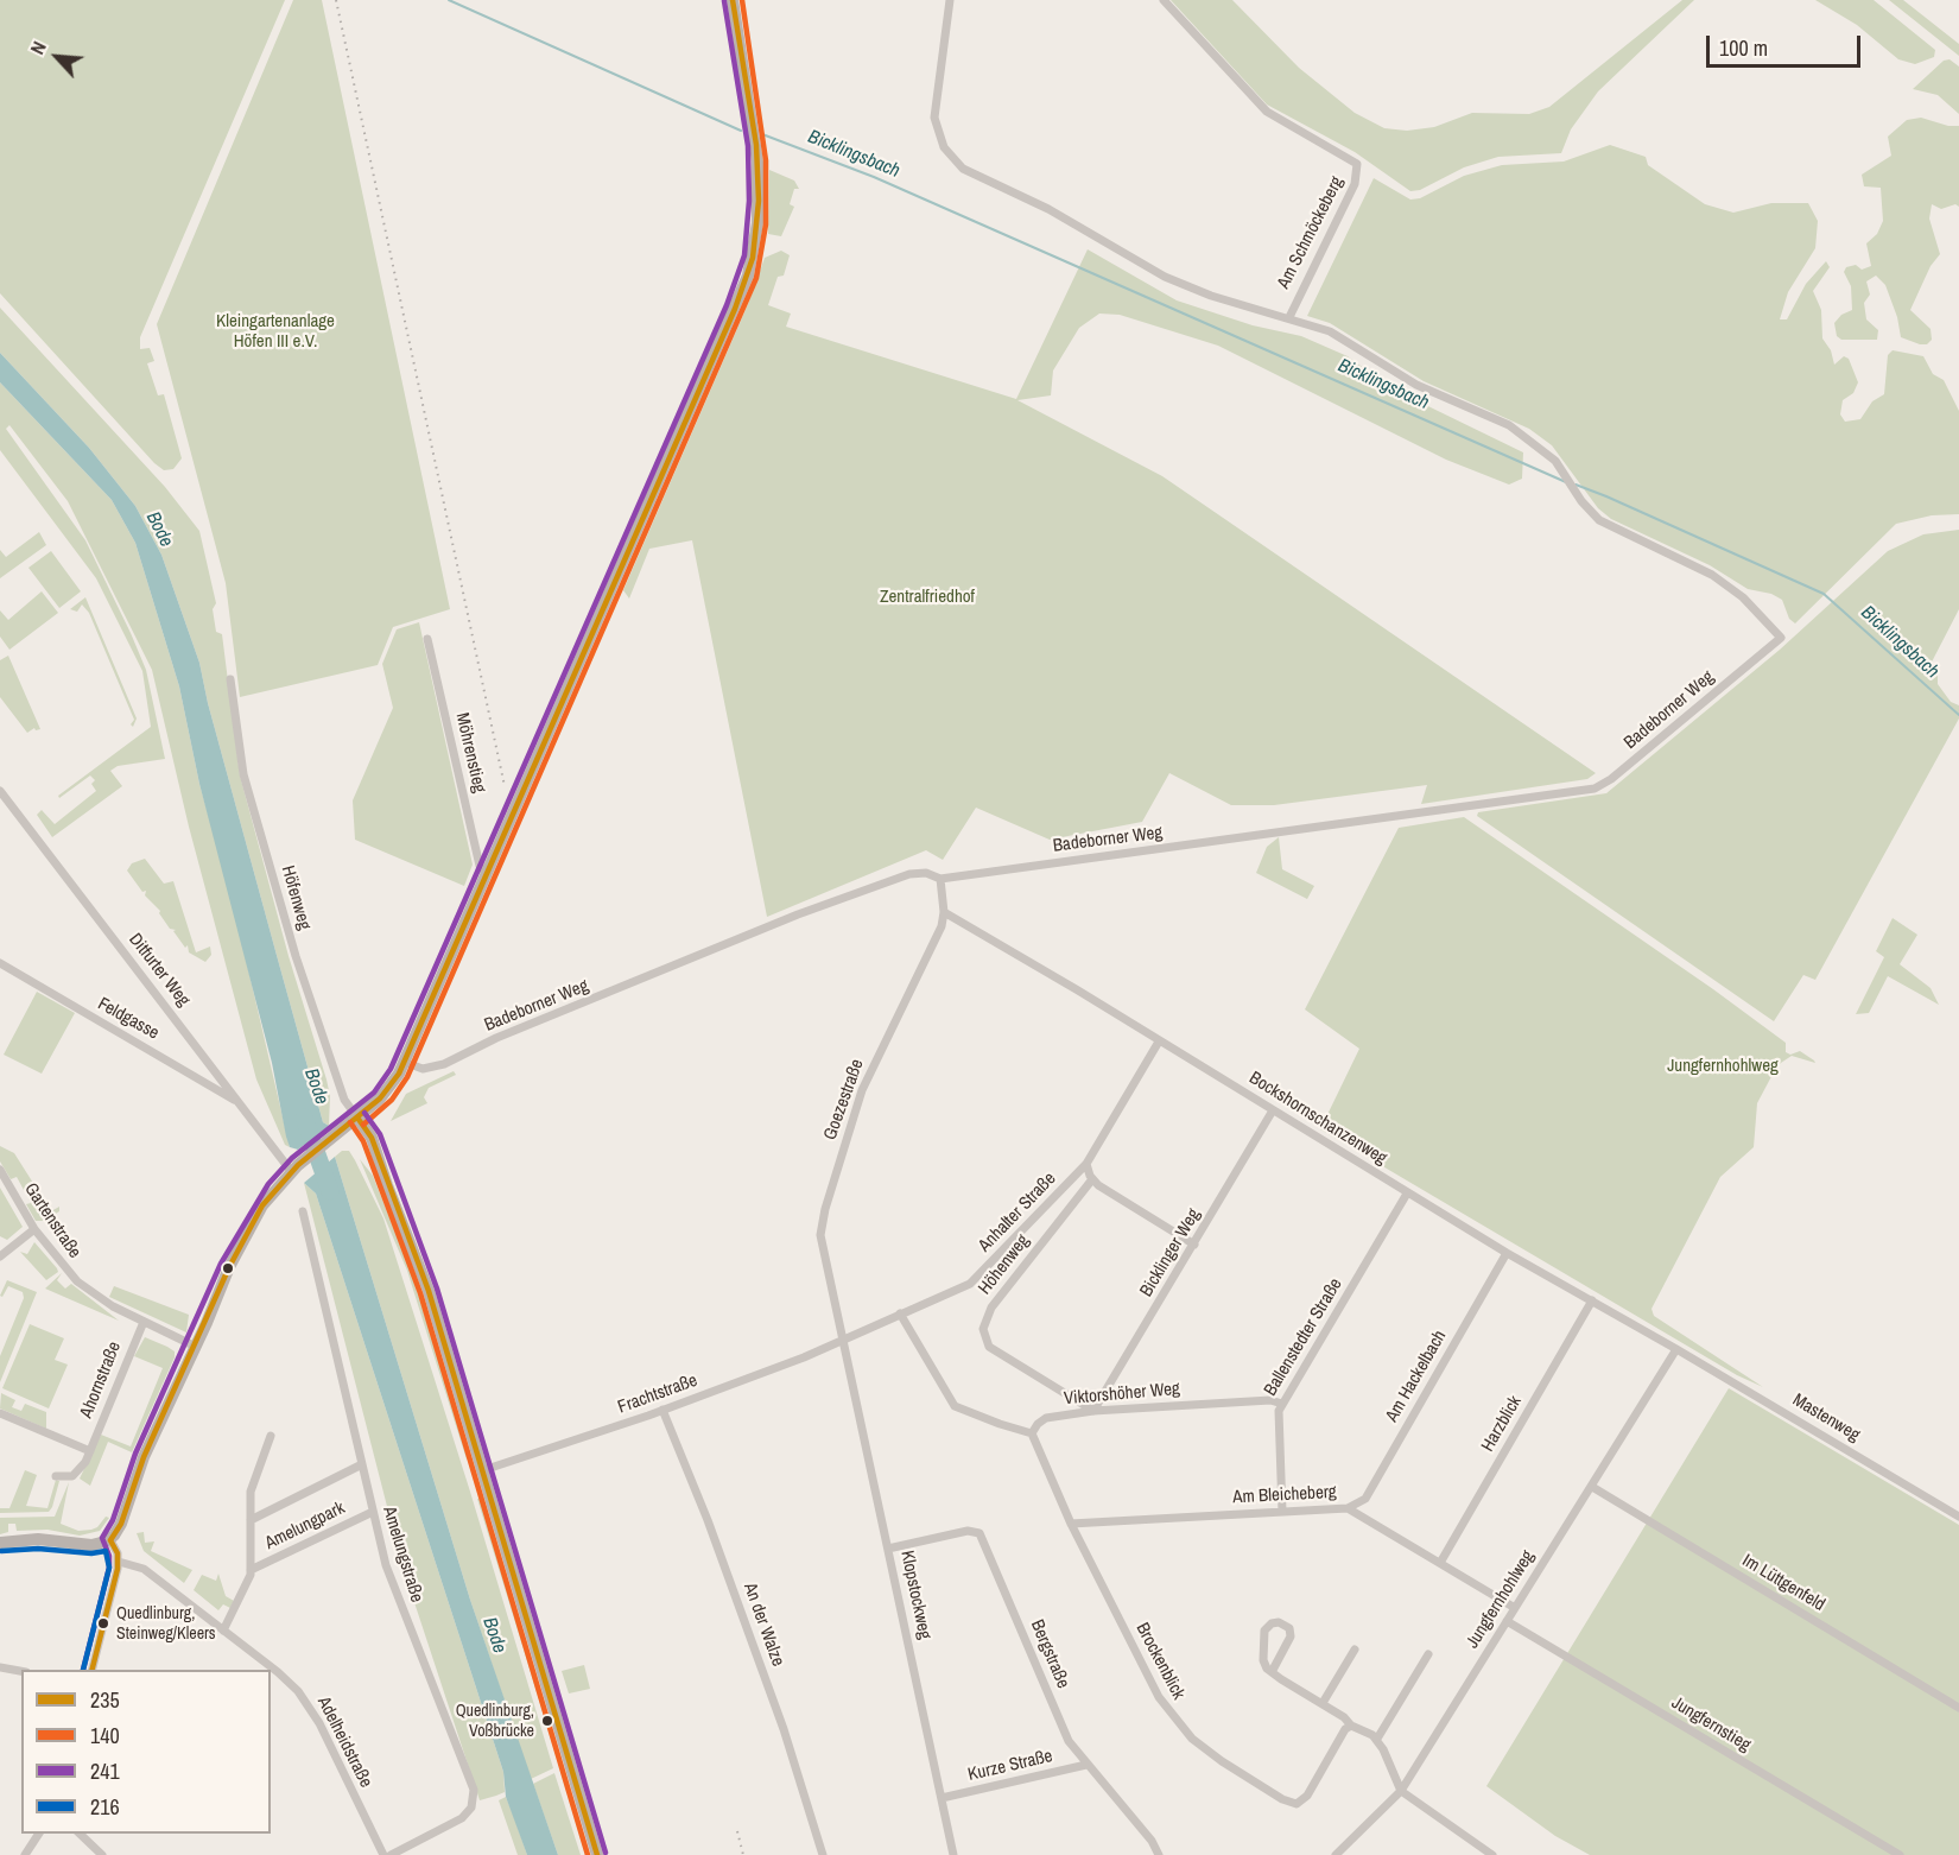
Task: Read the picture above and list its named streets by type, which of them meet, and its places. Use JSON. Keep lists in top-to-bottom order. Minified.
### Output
{"streets":{"street":["Am Schmöckeberg","Badeborner Weg","Möhrenstieg","Höfenweg","Ditfurter Weg","Feldgasse","Goezestraße","Bockshornschanzenweg","Anhalter Straße","Gartenstraße","Bicklinger Weg","Höhenweg","Ballenstedter Straße","Am Hackelbach","Ahornstraße","Frachtstraße","Viktorshöher Weg","Mastenweg","Harzblick","Am Bleicheberg","Amelungpark","Amelungstraße","Im Lüttgenfeld","Klopstockweg","Jungfernhohlweg","An der Walze","Bergstraße","Brockenblick","Jungfernstieg","Adelheidstraße","Kurze Straße"]},"crossings":[["Am Schmöckeberg","Badeborner Weg"],["Badeborner Weg","Goezestraße"],["Ditfurter Weg","Feldgasse"],["Goezestraße","Bockshornschanzenweg"],["Goezestraße","Anhalter Straße"],["Goezestraße","Frachtstraße"],["Goezestraße","Klopstockweg"],["Bockshornschanzenweg","Anhalter Straße"],["Bockshornschanzenweg","Bicklinger Weg"],["Bockshornschanzenweg","Ballenstedter Straße"],["Bockshornschanzenweg","Am Hackelbach"],["Bockshornschanzenweg","Mastenweg"],["Bockshornschanzenweg","Harzblick"],["Bockshornschanzenweg","Jungfernhohlweg"],["Anhalter Straße","Frachtstraße"],["Anhalter Straße","Klopstockweg"],["Gartenstraße","Ahornstraße"],["Bicklinger Weg","Höhenweg"],["Bicklinger Weg","Viktorshöher Weg"],["Höhenweg","Viktorshöher Weg"],["Ballenstedter Straße","Viktorshöher Weg"],["Ballenstedter Straße","Am Bleicheberg"],["Am Hackelbach","Am Bleicheberg"],["Frachtstraße","Klopstockweg"],["Frachtstraße","An der Walze"],["Viktorshöher Weg","Brockenblick"],["Mastenweg","Jungfernhohlweg"],["Harzblick","Am Bleicheberg"],["Am Bleicheberg","Jungfernhohlweg"],["Am Bleicheberg","Brockenblick"],["Amelungpark","Amelungstraße"],["Amelungpark","Adelheidstraße"],["Im Lüttgenfeld","Jungfernhohlweg"],["Klopstockweg","Bergstraße"],["Klopstockweg","Kurze Straße"],["Jungfernhohlweg","Jungfernstieg"],["Bergstraße","Kurze Straße"]],"water":["Bicklingsbach","Bode"],"parks":["Kleingartenanlage Höfen III e.V.","Zentralfriedhof","Jungfernhohlweg"],"places":["Quedlinburg, Steinweg/Kleers","Quedlinburg, Voßbrücke"],"lines":["transit line 235","transit line 140","transit line 241","transit line 216"],"legend":["235","140","241","216"],"scale_bar":"100 m","north":"top left"}
